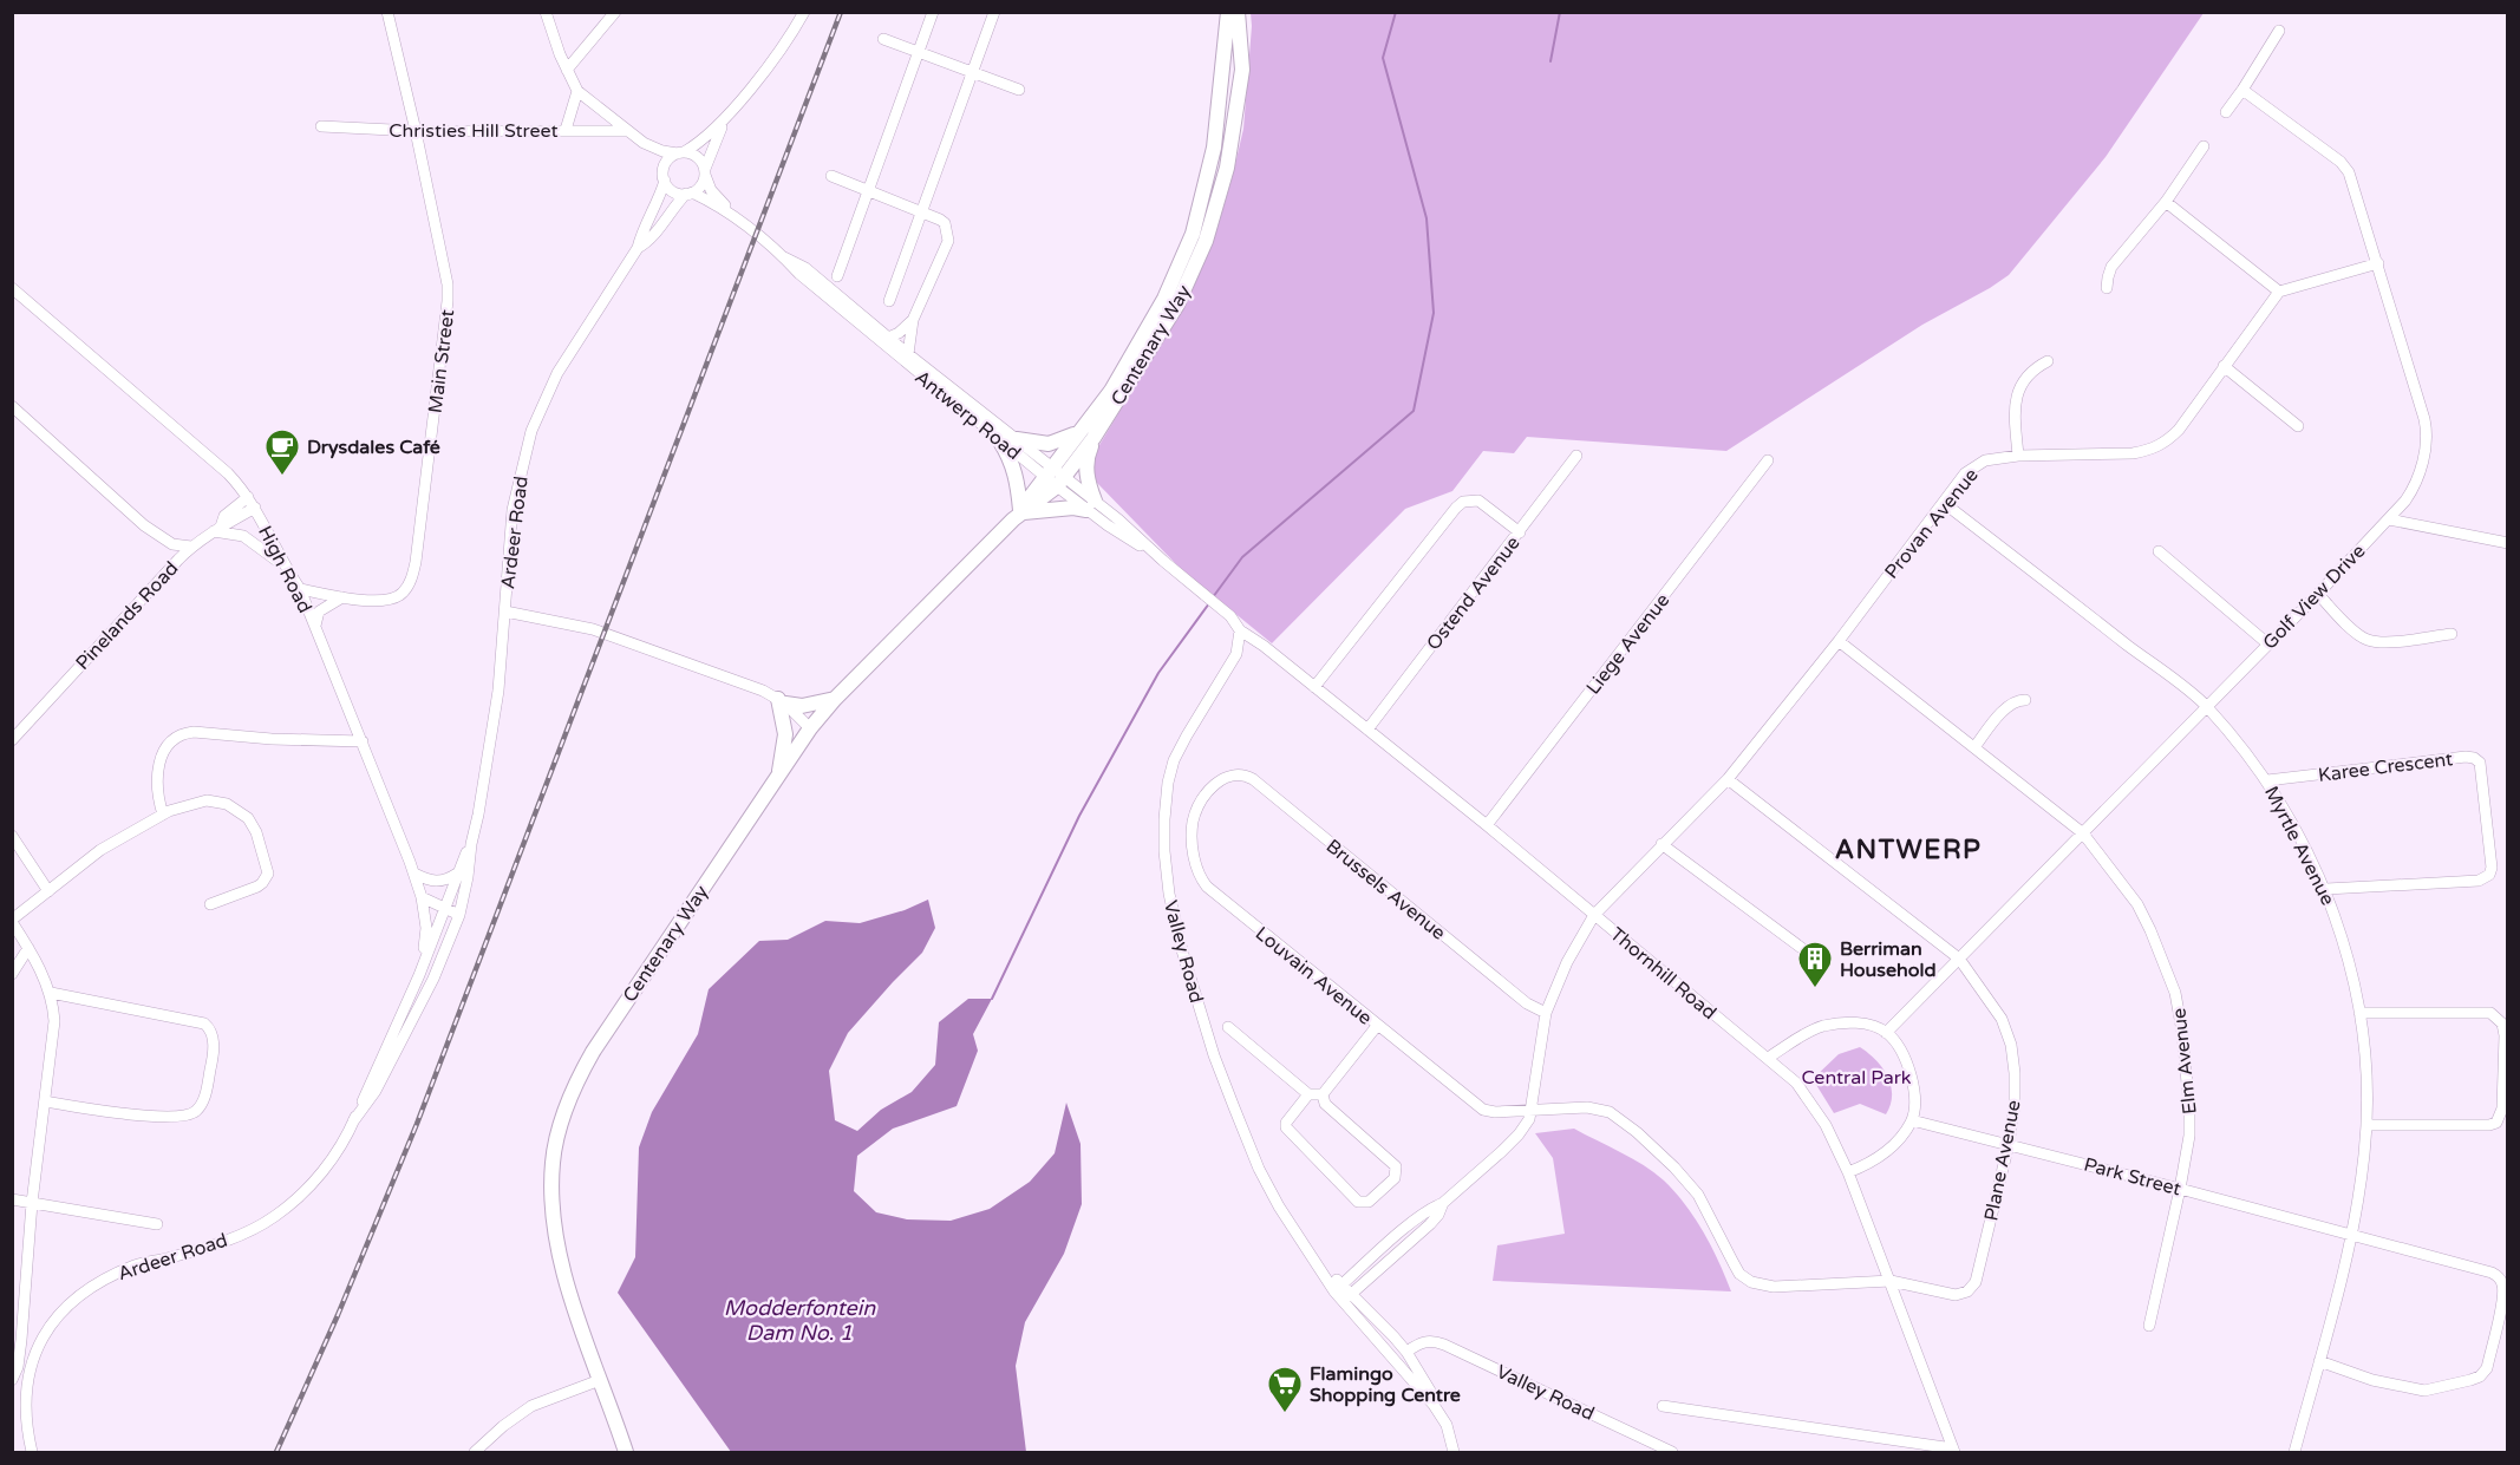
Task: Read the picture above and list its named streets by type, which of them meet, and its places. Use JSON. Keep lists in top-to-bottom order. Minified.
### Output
{"streets":{"main road":["Centenary Way"],"street":["Christies Hill Street","Main Street","Antwerp Road","Provan Avenue","Ardeer Road","High Road","Ostend Avenue","Golf View Drive","Pinelands Road","Liege Avenue","Karee Crescent","Myrtle Avenue","Brussels Avenue","Valley Road","Thornhill Road","Louvain Avenue","Elm Avenue","Plane Avenue","Park Street"]},"crossings":[["Christies Hill Street","Main Street"],["Centenary Way","Antwerp Road"],["Main Street","High Road"],["Antwerp Road","Ardeer Road"],["Antwerp Road","Thornhill Road"],["Provan Avenue","Myrtle Avenue"],["Provan Avenue","Brussels Avenue"],["Provan Avenue","Thornhill Road"],["Provan Avenue","Louvain Avenue"],["Provan Avenue","Elm Avenue"],["Provan Avenue","Plane Avenue"],["Ardeer Road","High Road"],["High Road","Pinelands Road"],["Ostend Avenue","Thornhill Road"],["Golf View Drive","Myrtle Avenue"],["Golf View Drive","Elm Avenue"],["Golf View Drive","Plane Avenue"],["Liege Avenue","Thornhill Road"],["Karee Crescent","Myrtle Avenue"],["Myrtle Avenue","Park Street"],["Brussels Avenue","Louvain Avenue"],["Valley Road","Thornhill Road"],["Thornhill Road","Louvain Avenue"],["Thornhill Road","Plane Avenue"],["Louvain Avenue","Plane Avenue"],["Elm Avenue","Park Street"],["Plane Avenue","Park Street"]],"districts":["ANTWERP"],"water":["Modderfontein Dam No. 1"],"parks":["Central Park"],"places":{"cafe":["Drysdales Café"],"building":["Berriman Household"],"supermarket":["Flamingo Shopping Centre"]}}
